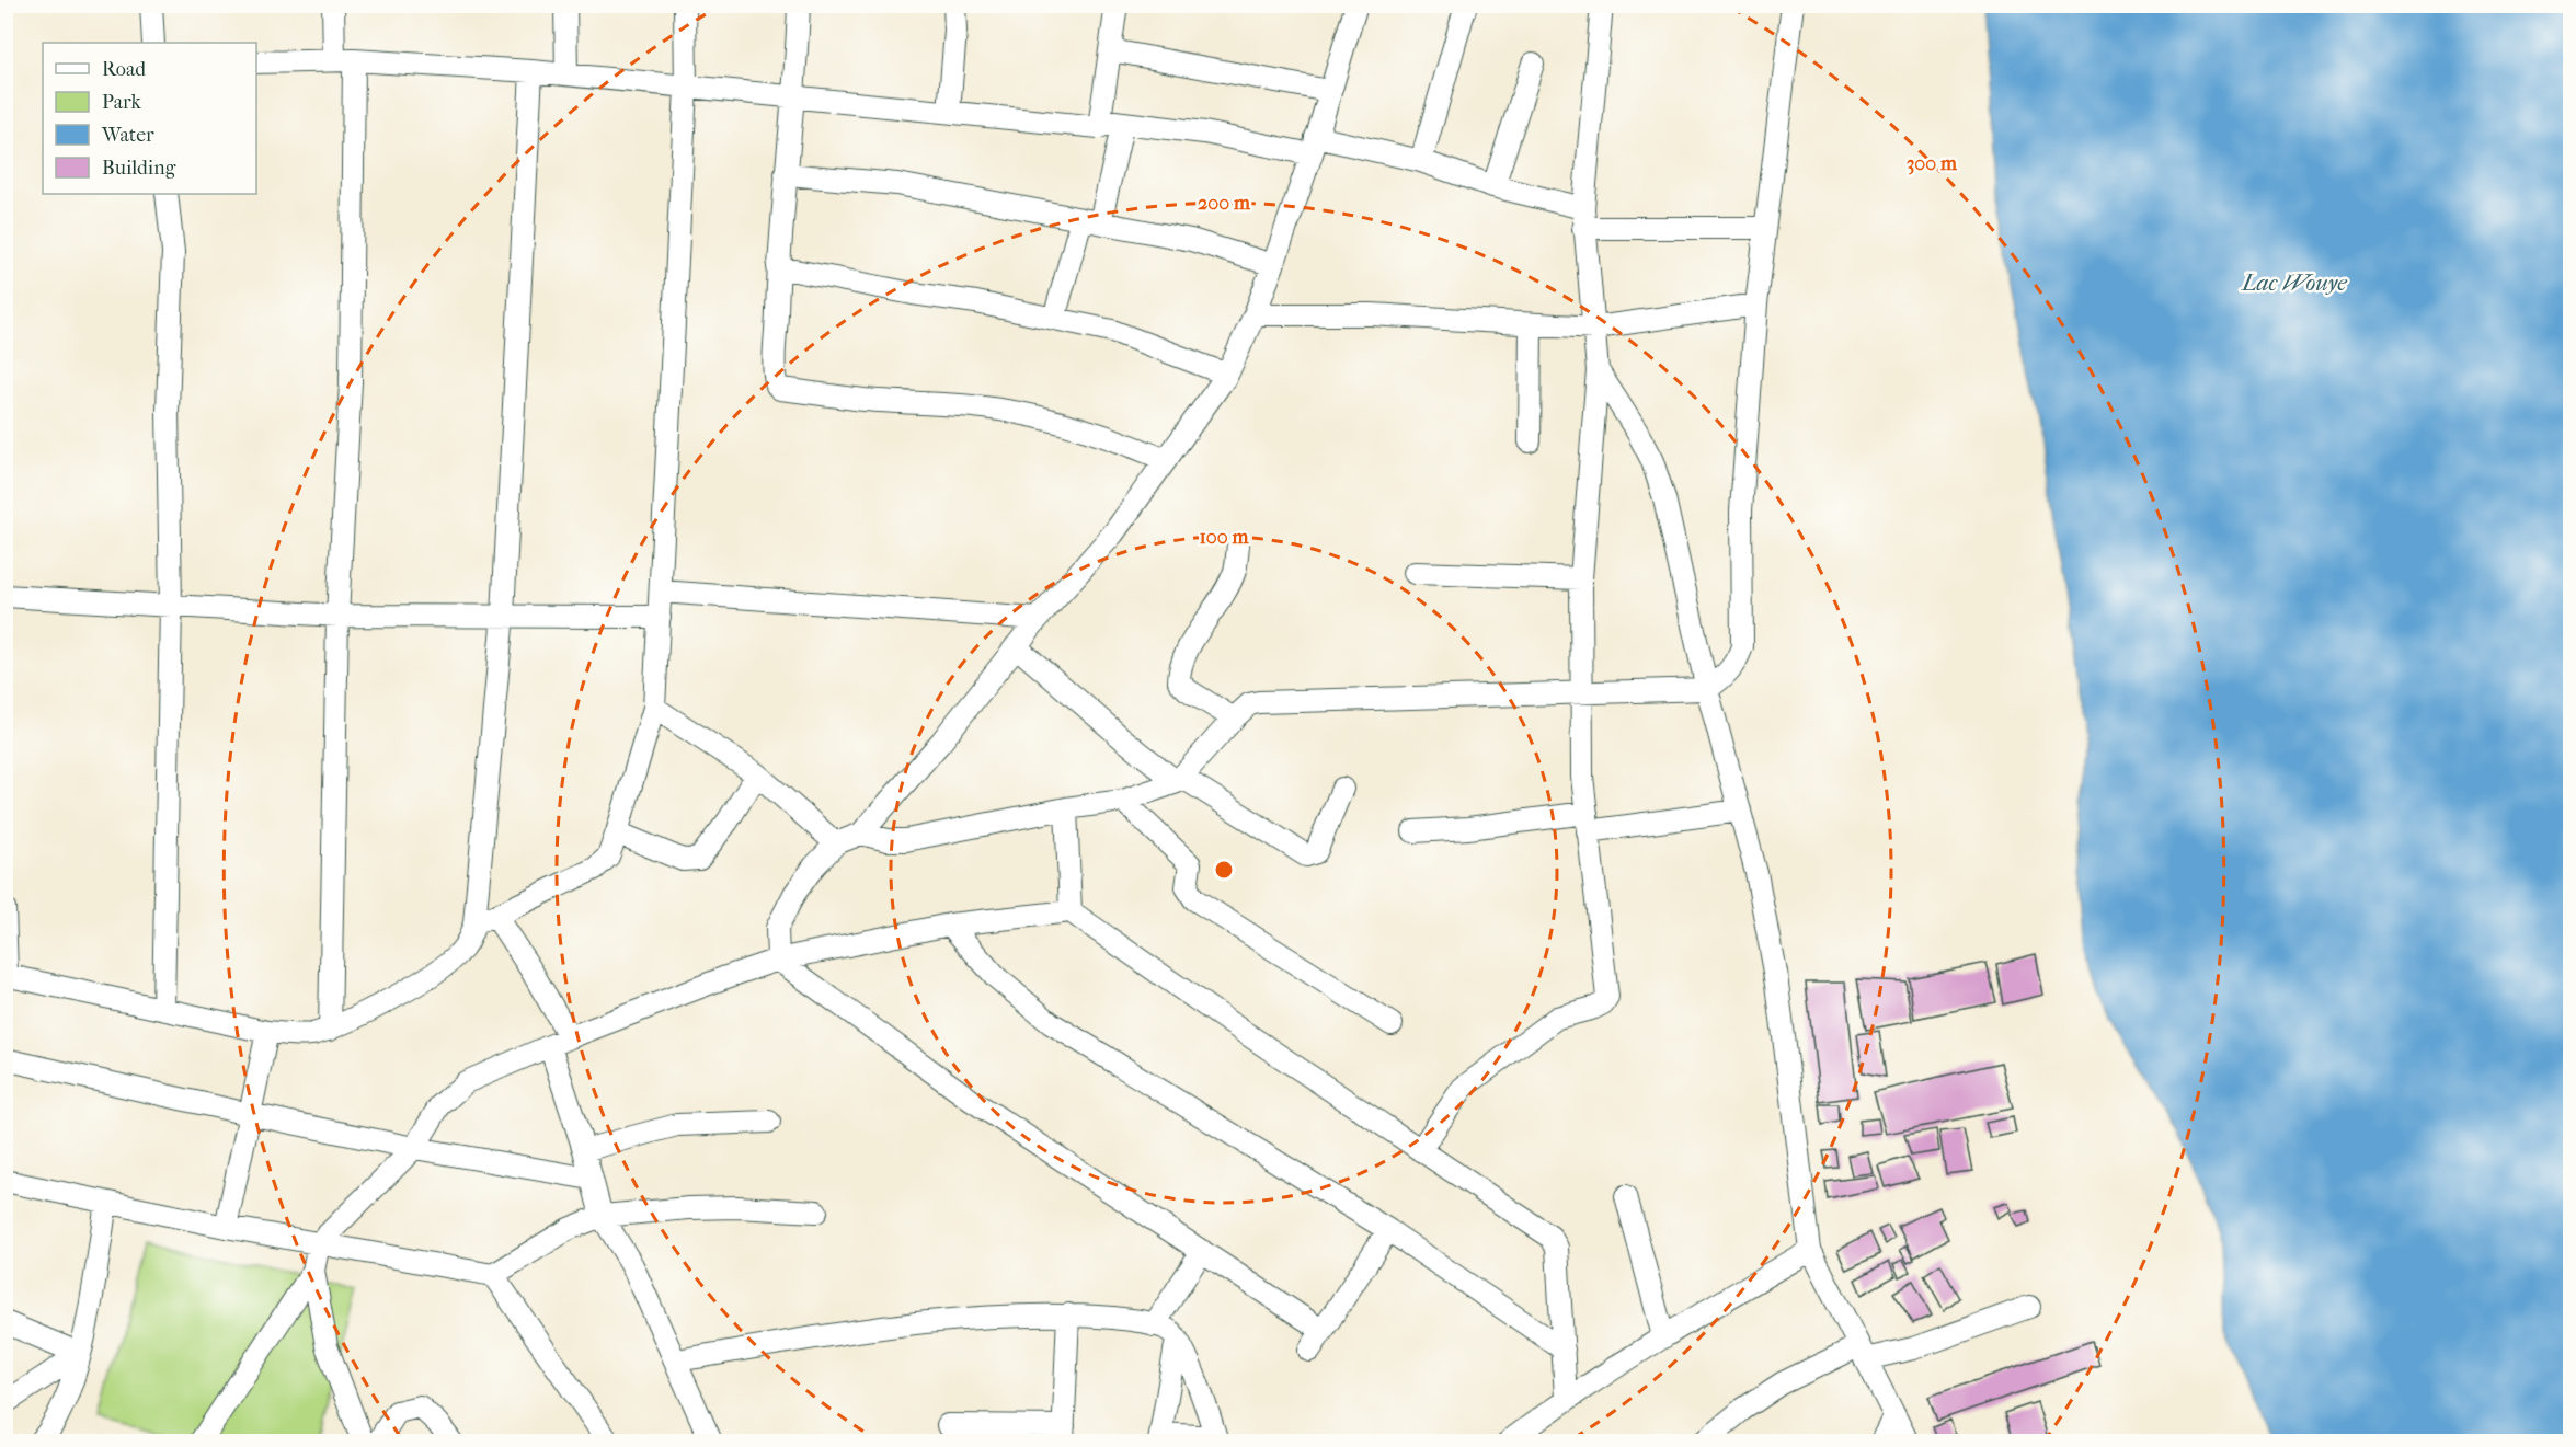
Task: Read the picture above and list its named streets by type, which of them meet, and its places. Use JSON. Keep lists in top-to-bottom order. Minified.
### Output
{"water":["Lac Wouye"],"legend":["Road","Park","Water","Building"],"rings":["300 m","200 m","100 m"]}
